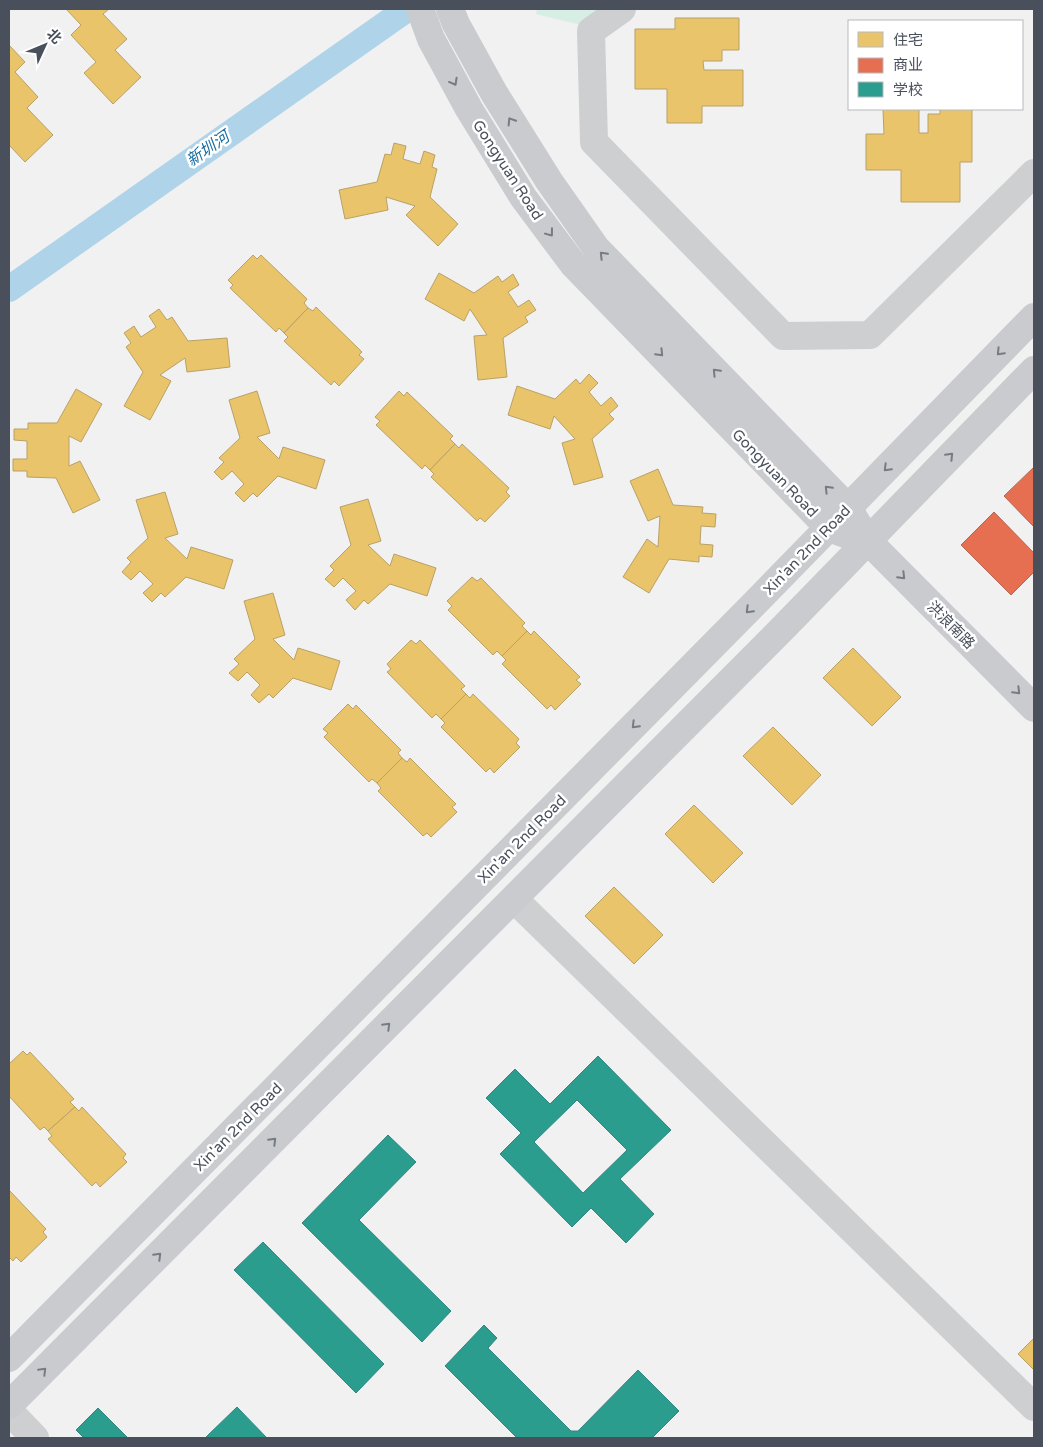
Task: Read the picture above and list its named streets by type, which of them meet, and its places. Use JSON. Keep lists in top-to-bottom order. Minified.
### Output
{"streets":{"main road":["Gongyuan Road","Xin'an 2nd Road","洪浪南路"]},"crossings":[["Gongyuan Road","Xin'an 2nd Road"],["Gongyuan Road","洪浪南路"]],"one_way":["洪浪南路"],"water":["新圳河"],"legend":["住宅","商业","学校"],"north":"top right"}
